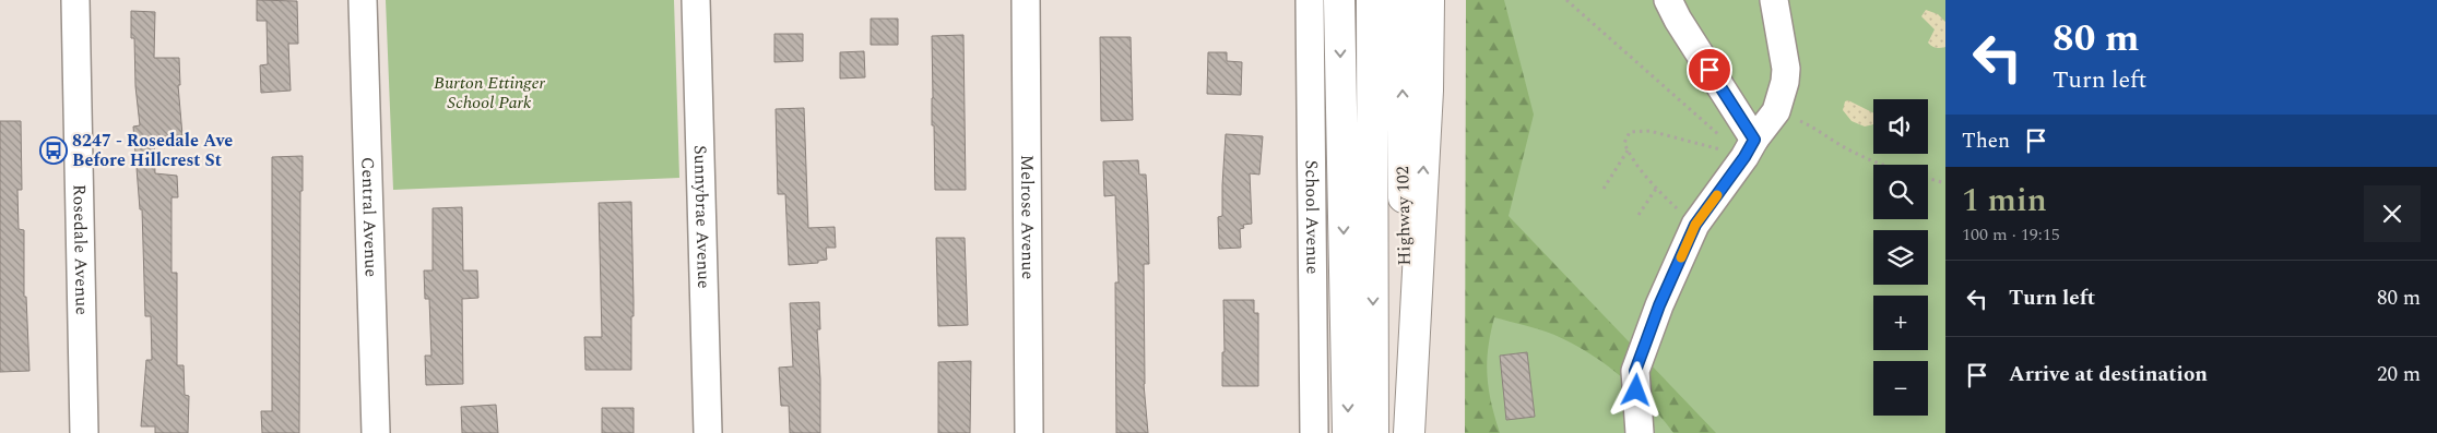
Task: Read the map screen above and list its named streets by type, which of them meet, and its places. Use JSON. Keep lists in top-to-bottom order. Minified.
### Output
{"streets":{"highway":["Highway 102"],"street":["Central Avenue","Melrose Avenue","School Avenue","Sunnybrae Avenue","Rosedale Avenue"]},"parks":["Burton Ettinger School Park"],"places":{"bus stop":["8247 - Rosedale Ave Before Hillcrest St"]},"page":{"turn":["80 m","Turn left"],"map_buttons":["+","−"],"then":"Then","heading":["1 min","100 m · 19:15"],"list":[{"name":"Turn left","value":"80 m"},{"name":"Arrive at destination","value":"20 m"}]}}
